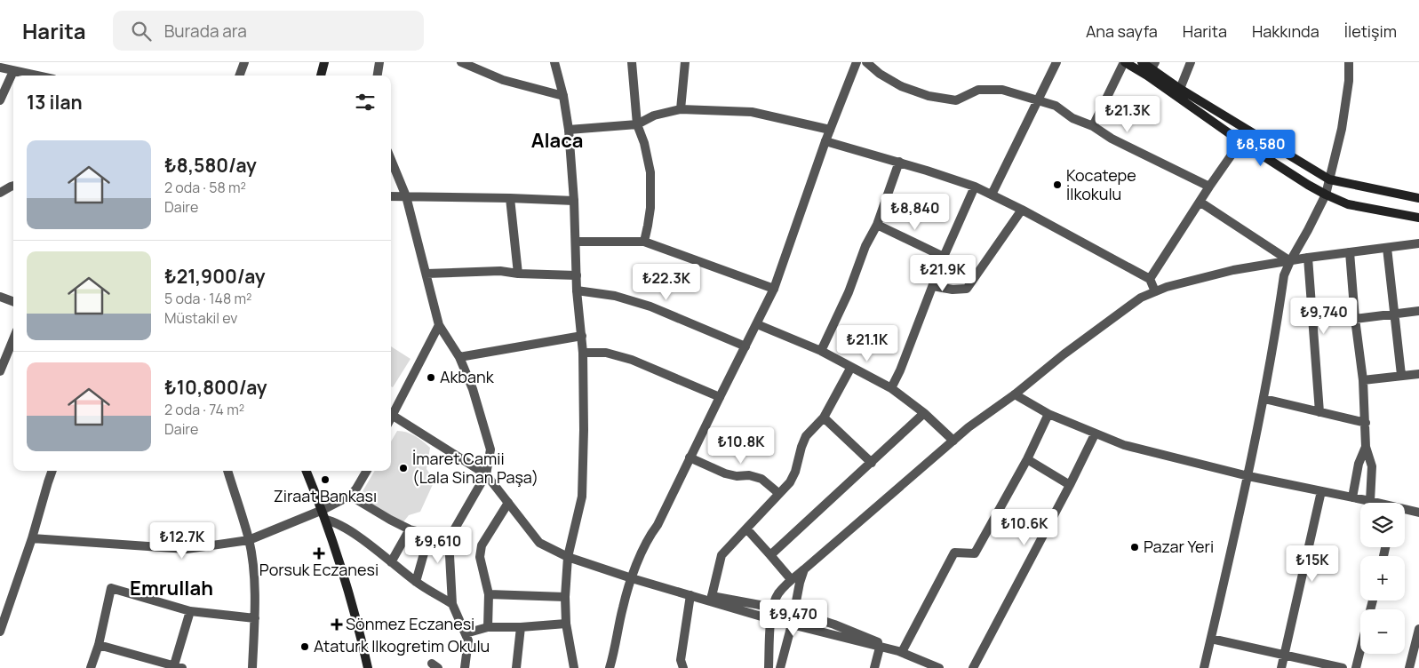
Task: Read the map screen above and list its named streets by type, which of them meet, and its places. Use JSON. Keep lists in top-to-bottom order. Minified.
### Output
{"districts":["Alaca","Emrullah"],"places":{"other":["Kocatepe İlkokulu","Akbank","İmaret Camii (Lala Sinan Paşa)","Ziraat Bankası","Pazar Yeri","Ataturk Ilkogretim Okulu"],"health":["Porsuk Eczanesi","Sönmez Eczanesi"]},"page":{"header":"Harita","search":"Burada ara","nav":["Ana sayfa","Harita","Hakkında","İletişim"],"heading":"13 ilan","price":["₺21.3K","₺8,580","₺8,840","₺21.9K","₺22.3K","₺9,740","₺21.1K","₺10.8K","₺10.6K","₺12.7K","₺9,610","₺15K","₺9,470"],"list":[{"name":"₺8,580/ay","note":"2 oda · 58 m² · Daire"},{"name":"₺21,900/ay","note":"5 oda · 148 m² · Müstakil ev"},{"name":"₺10,800/ay","note":"2 oda · 74 m² · Daire"}],"map_buttons":["+","−"]}}
